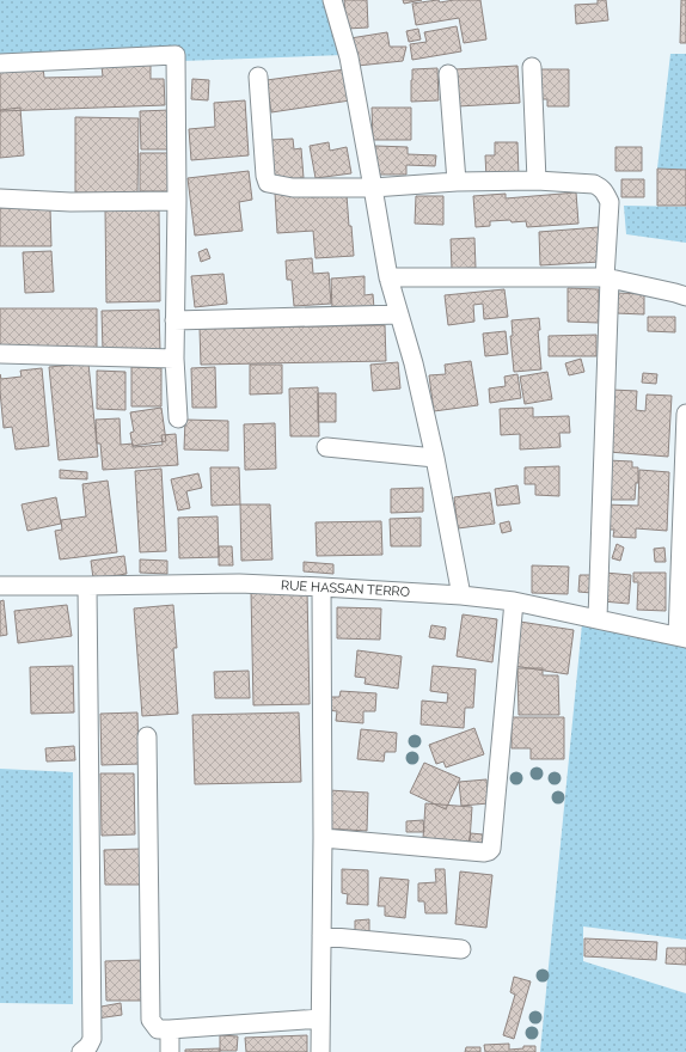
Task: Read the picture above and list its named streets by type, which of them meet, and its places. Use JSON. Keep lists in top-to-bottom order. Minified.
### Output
{"streets":{"street":["RUE HASSAN TERRO"]}}
